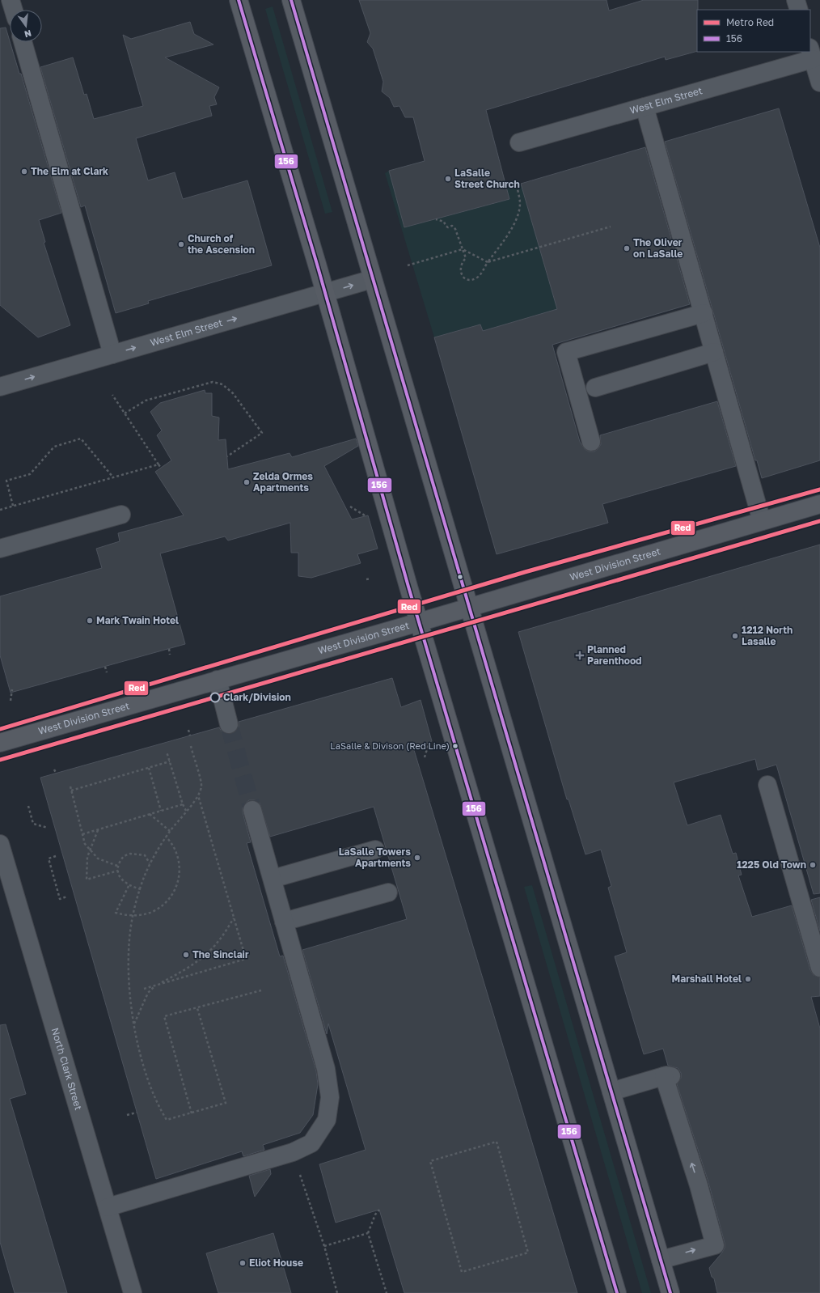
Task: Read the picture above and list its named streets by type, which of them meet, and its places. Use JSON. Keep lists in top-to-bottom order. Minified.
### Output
{"streets":{"main road":["West Division Street"],"street":["West Elm Street","North Clark Street"]},"one_way":["West Elm Street"],"places":{"other":["The Elm at Clark","LaSalle Street Church","Church of the Ascension","The Oliver on LaSalle","Zelda Ormes Apartments","Mark Twain Hotel","1212 North Lasalle","Clark/Division","LaSalle & Divison (Red Line)","LaSalle Towers Apartments","1225 Old Town","The Sinclair","Marshall Hotel","Eliot House"],"health":["Planned Parenthood"]},"lines":["transit line 156","metro line Red"],"legend":["Metro Red","156"],"north":"bottom"}
